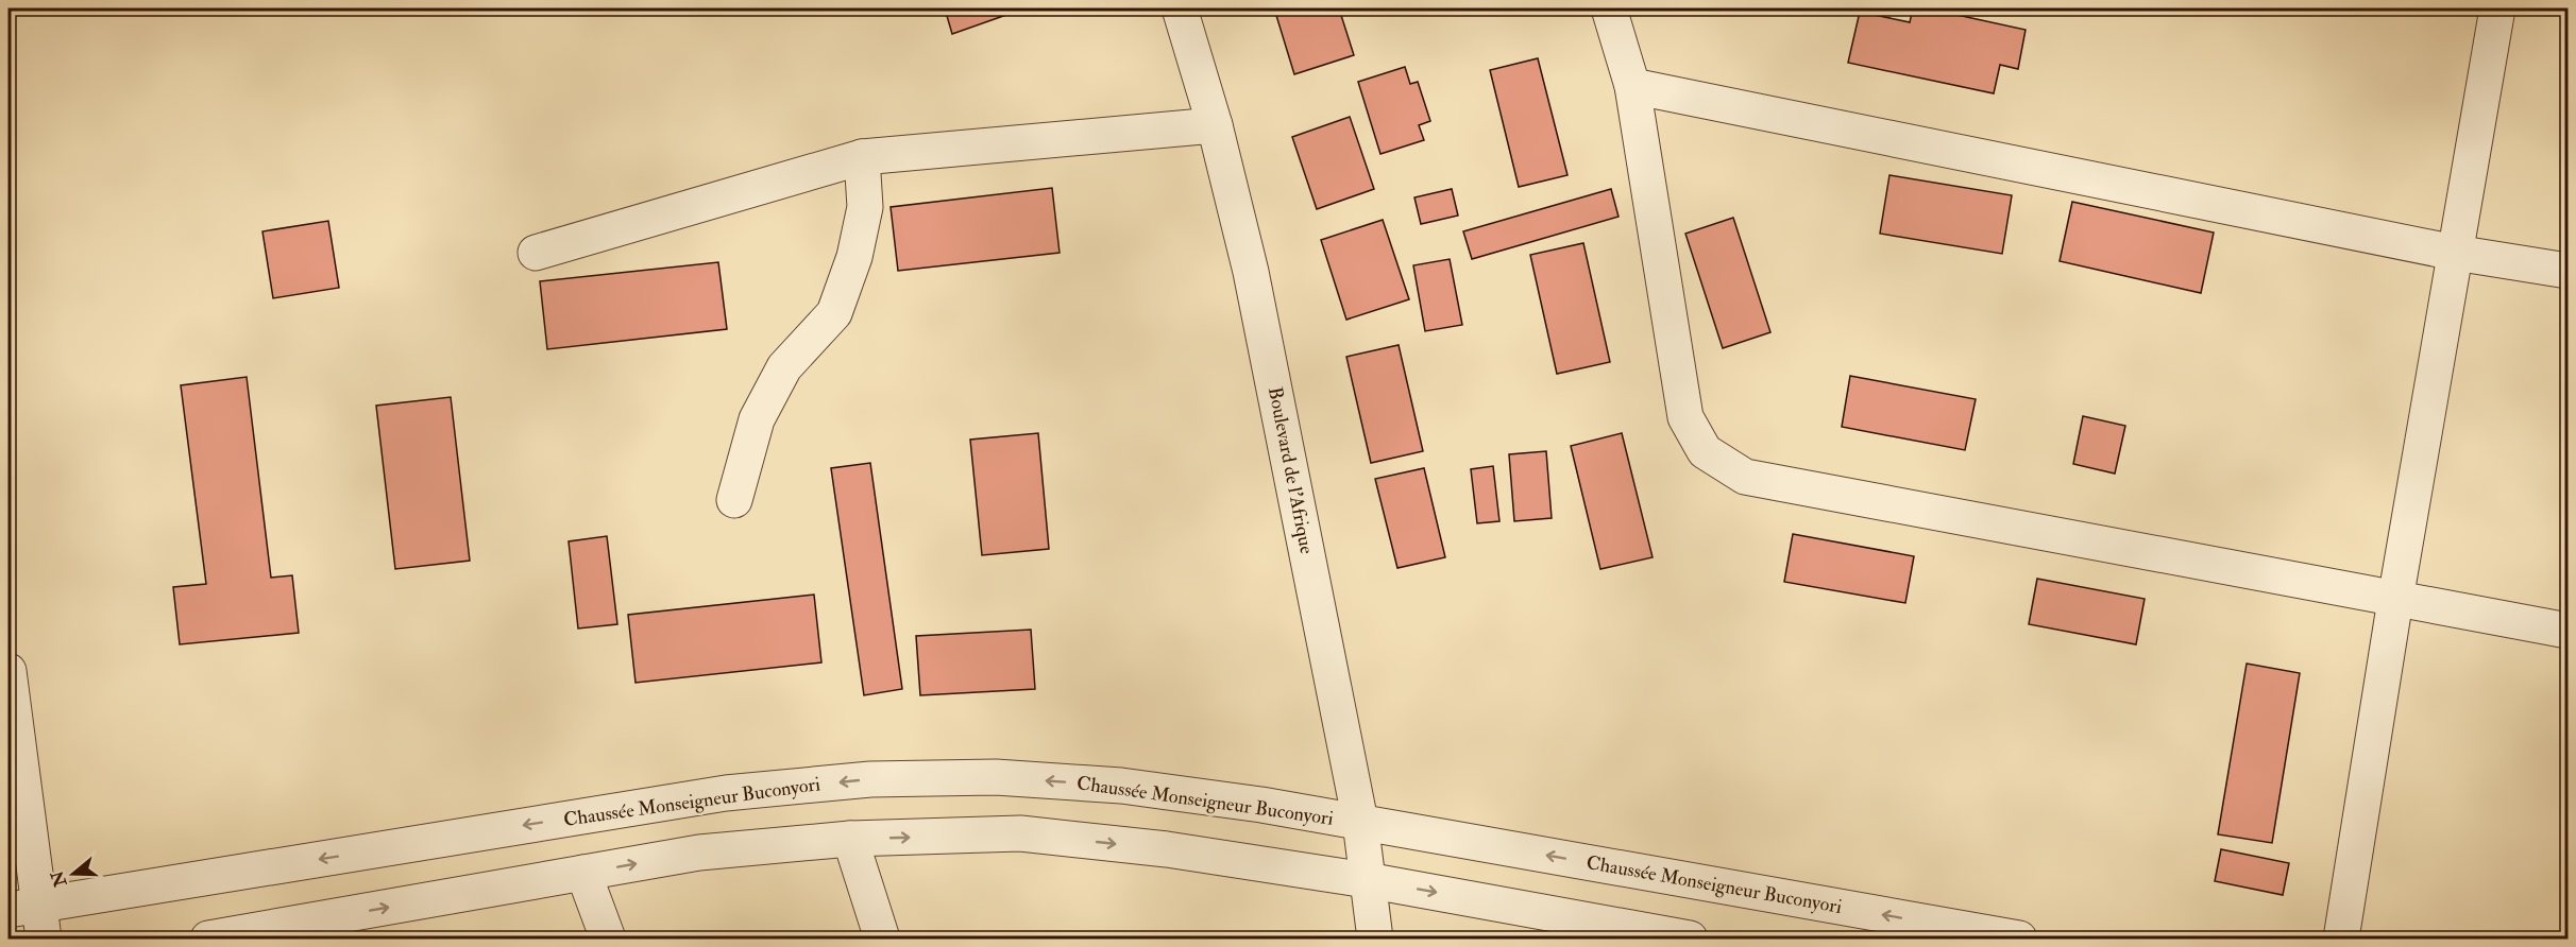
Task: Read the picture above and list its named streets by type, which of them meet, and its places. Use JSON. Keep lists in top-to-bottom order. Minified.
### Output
{"streets":{"street":["Boulevard de l'Afrique","Chaussée Monseigneur Buconyori"]},"crossings":[["Boulevard de l'Afrique","Chaussée Monseigneur Buconyori"]],"north":"left"}
